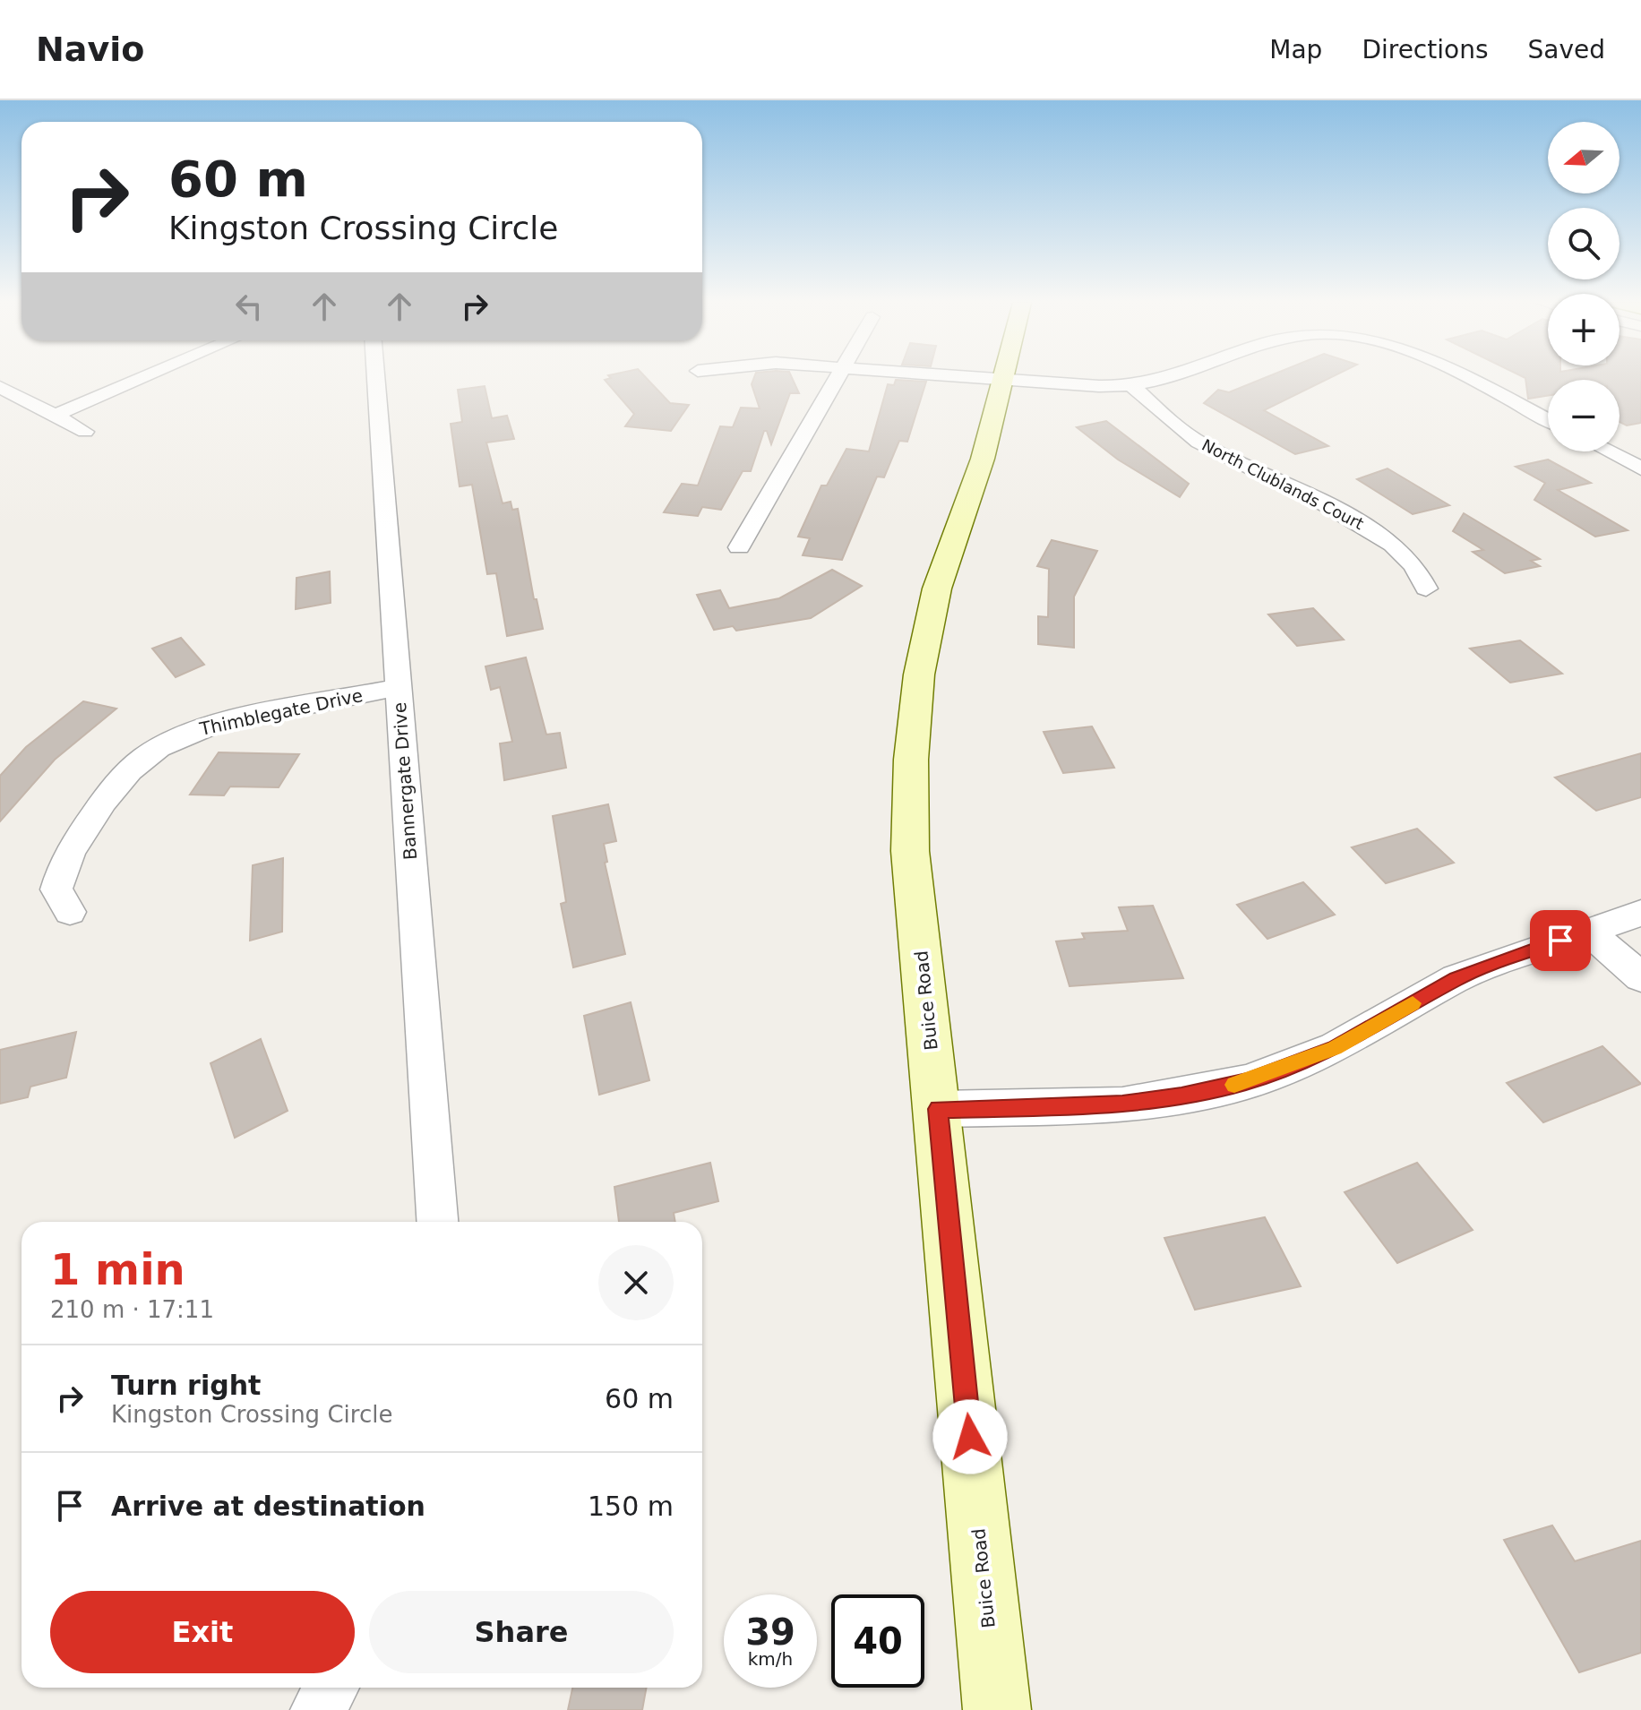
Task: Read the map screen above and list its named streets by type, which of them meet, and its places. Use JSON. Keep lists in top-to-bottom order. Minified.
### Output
{"streets":{"street":["North Clublands Court","Thimblegate Drive","Bannergate Drive","Buice Road"]},"crossings":[["Thimblegate Drive","Bannergate Drive"]],"north":"left","page":{"header":"Navio","nav":["Map","Directions","Saved"],"map_buttons":["+","−"],"turn":["60 m","Kingston Crossing Circle"],"heading":["1 min","210 m · 17:11"],"list":[{"name":"Turn right","note":"Kingston Crossing Circle","value":"60 m"},{"name":"Arrive at destination","value":"150 m"}],"buttons":["Exit","Share"],"speed":"39 km/h","limit":"40"}}
